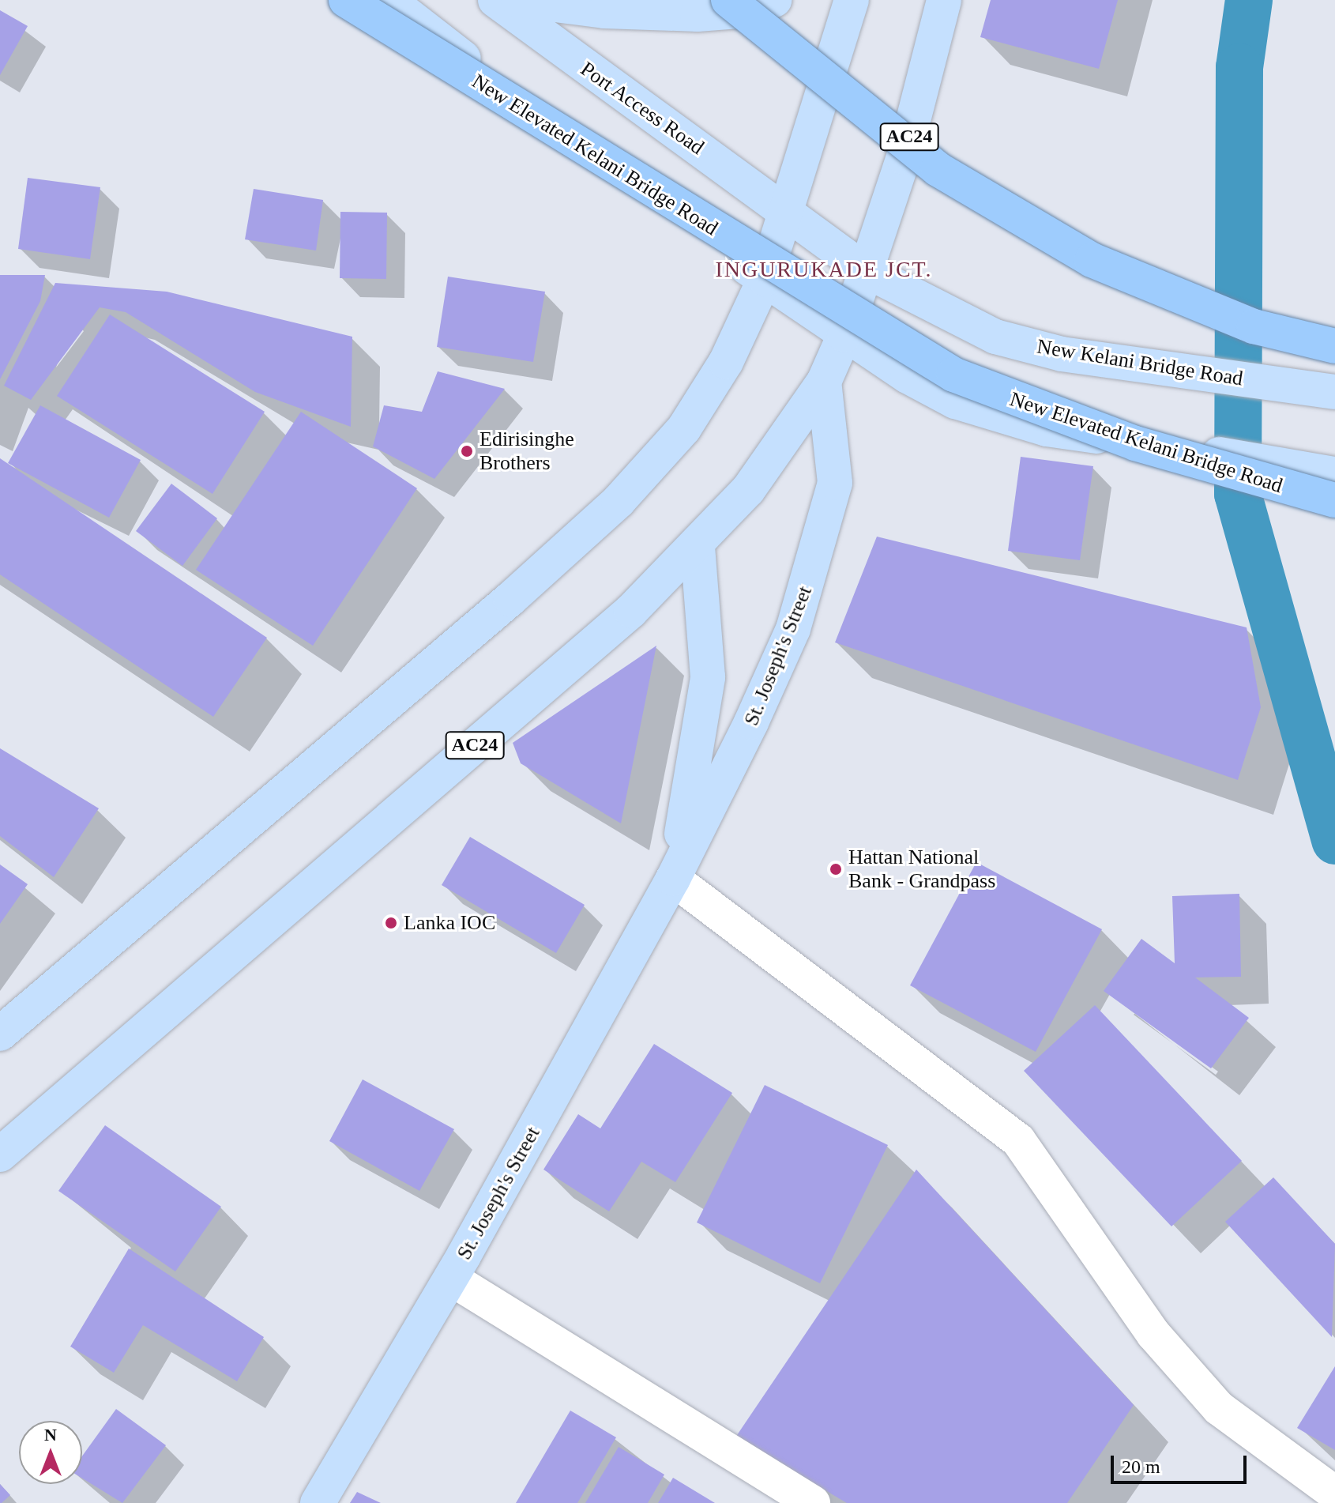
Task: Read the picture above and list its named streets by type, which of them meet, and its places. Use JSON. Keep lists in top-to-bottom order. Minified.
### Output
{"streets":{"highway":["New Elevated Kelani Bridge Road"],"main road":["Port Access Road","AC24","New Kelani Bridge Road","St. Joseph's Street"]},"crossings":[["Port Access Road","New Kelani Bridge Road"],["AC24","New Kelani Bridge Road"],["AC24","St. Joseph's Street"]],"districts":["INGURUKADE JCT."],"places":["Edirisinghe Brothers","Hattan National Bank - Grandpass","Lanka IOC"],"scale_bar":"20 m","north":"top"}
